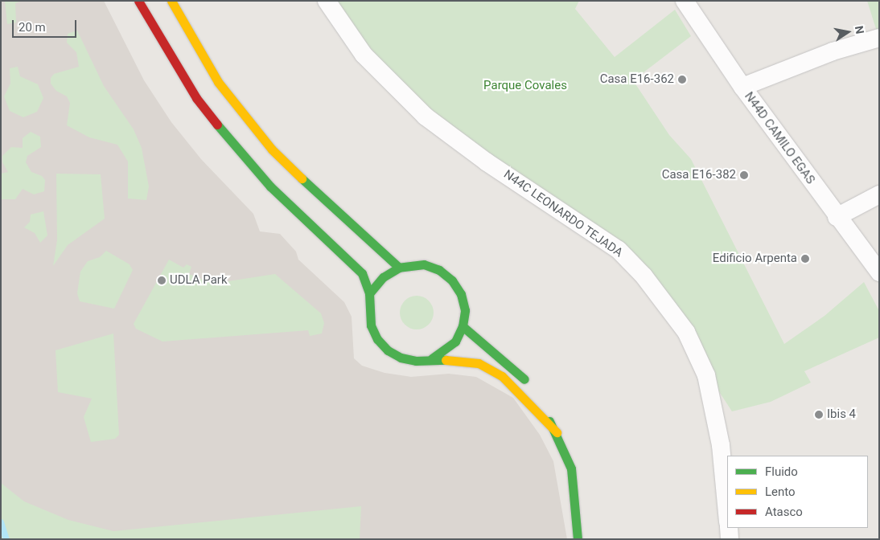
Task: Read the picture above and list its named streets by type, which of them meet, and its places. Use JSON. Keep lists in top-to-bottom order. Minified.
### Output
{"streets":{"street":["N44D CAMILO EGAS","N44C LEONARDO TEJADA"]},"parks":["Parque Covales"],"places":["Casa E16-362","Casa E16-382","Edificio Arpenta","UDLA Park","Ibis 4"],"legend":["Fluido","Lento","Atasco"],"scale_bar":"20 m","north":"right"}
